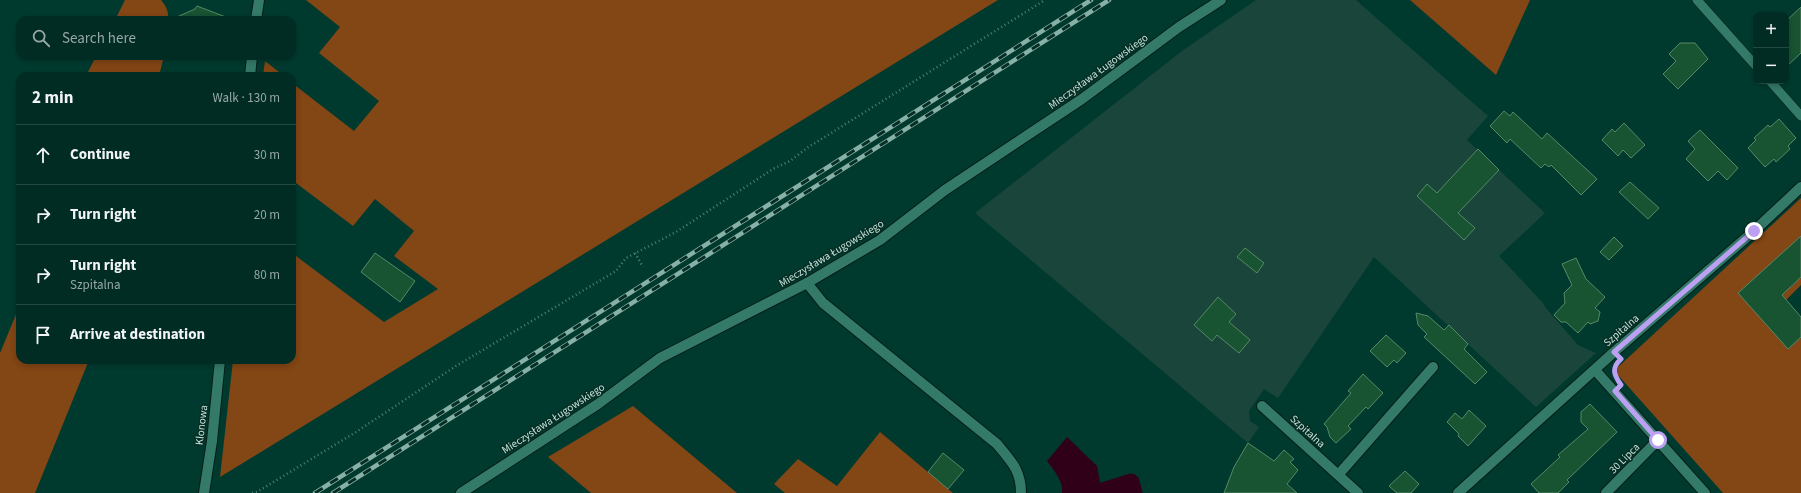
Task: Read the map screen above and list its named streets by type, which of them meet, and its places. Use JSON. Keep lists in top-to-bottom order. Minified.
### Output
{"streets":{"street":["Mieczysława Ługowskiego","Szpitalna","Klonowa","30 Lipca"]},"page":{"map_buttons":["+","−"],"search":"Search here","heading":["2 min","Walk · 130 m"],"list":[["Continue","30 m"],["Turn right","20 m"],["Turn right","Szpitalna","80 m"],"Arrive at destination"]}}
